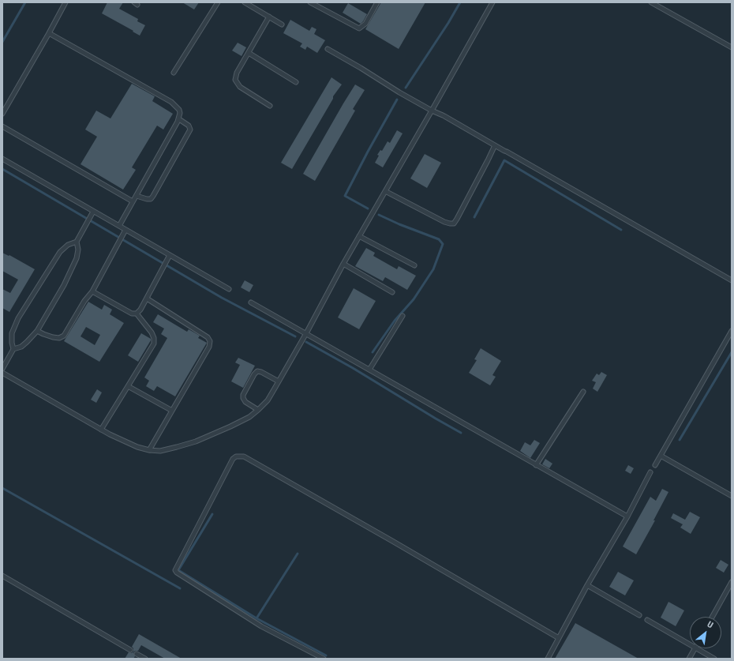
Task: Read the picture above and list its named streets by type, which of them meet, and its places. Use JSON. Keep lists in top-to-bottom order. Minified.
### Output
{"north":"top right"}
